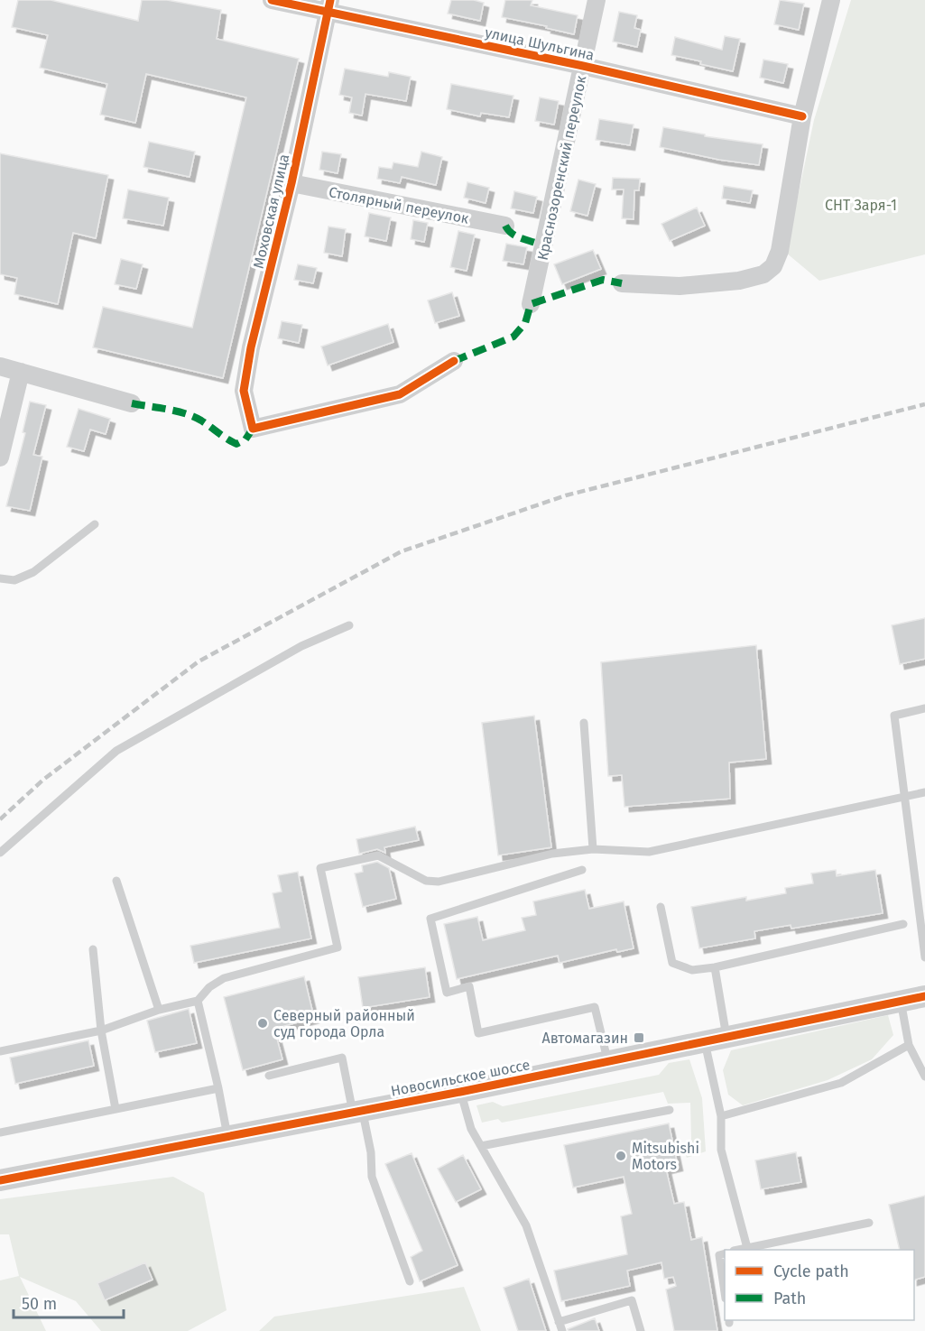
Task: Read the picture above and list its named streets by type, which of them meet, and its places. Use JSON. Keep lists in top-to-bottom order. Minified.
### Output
{"streets":{"street":["улица Шульгина","Краснозоренский переулок","Столярный переулок","Моховская улица","Новосильское шоссе"]},"crossings":[["улица Шульгина","Краснозоренский переулок"],["улица Шульгина","Моховская улица"],["Столярный переулок","Моховская улица"]],"parks":["СНТ Заря-1"],"places":{"other":["Северный районный суд города Орла","Mitsubishi Motors"],"transit":["Автомагазин"]},"legend":["Cycle path","Path"],"scale_bar":"50 m"}
